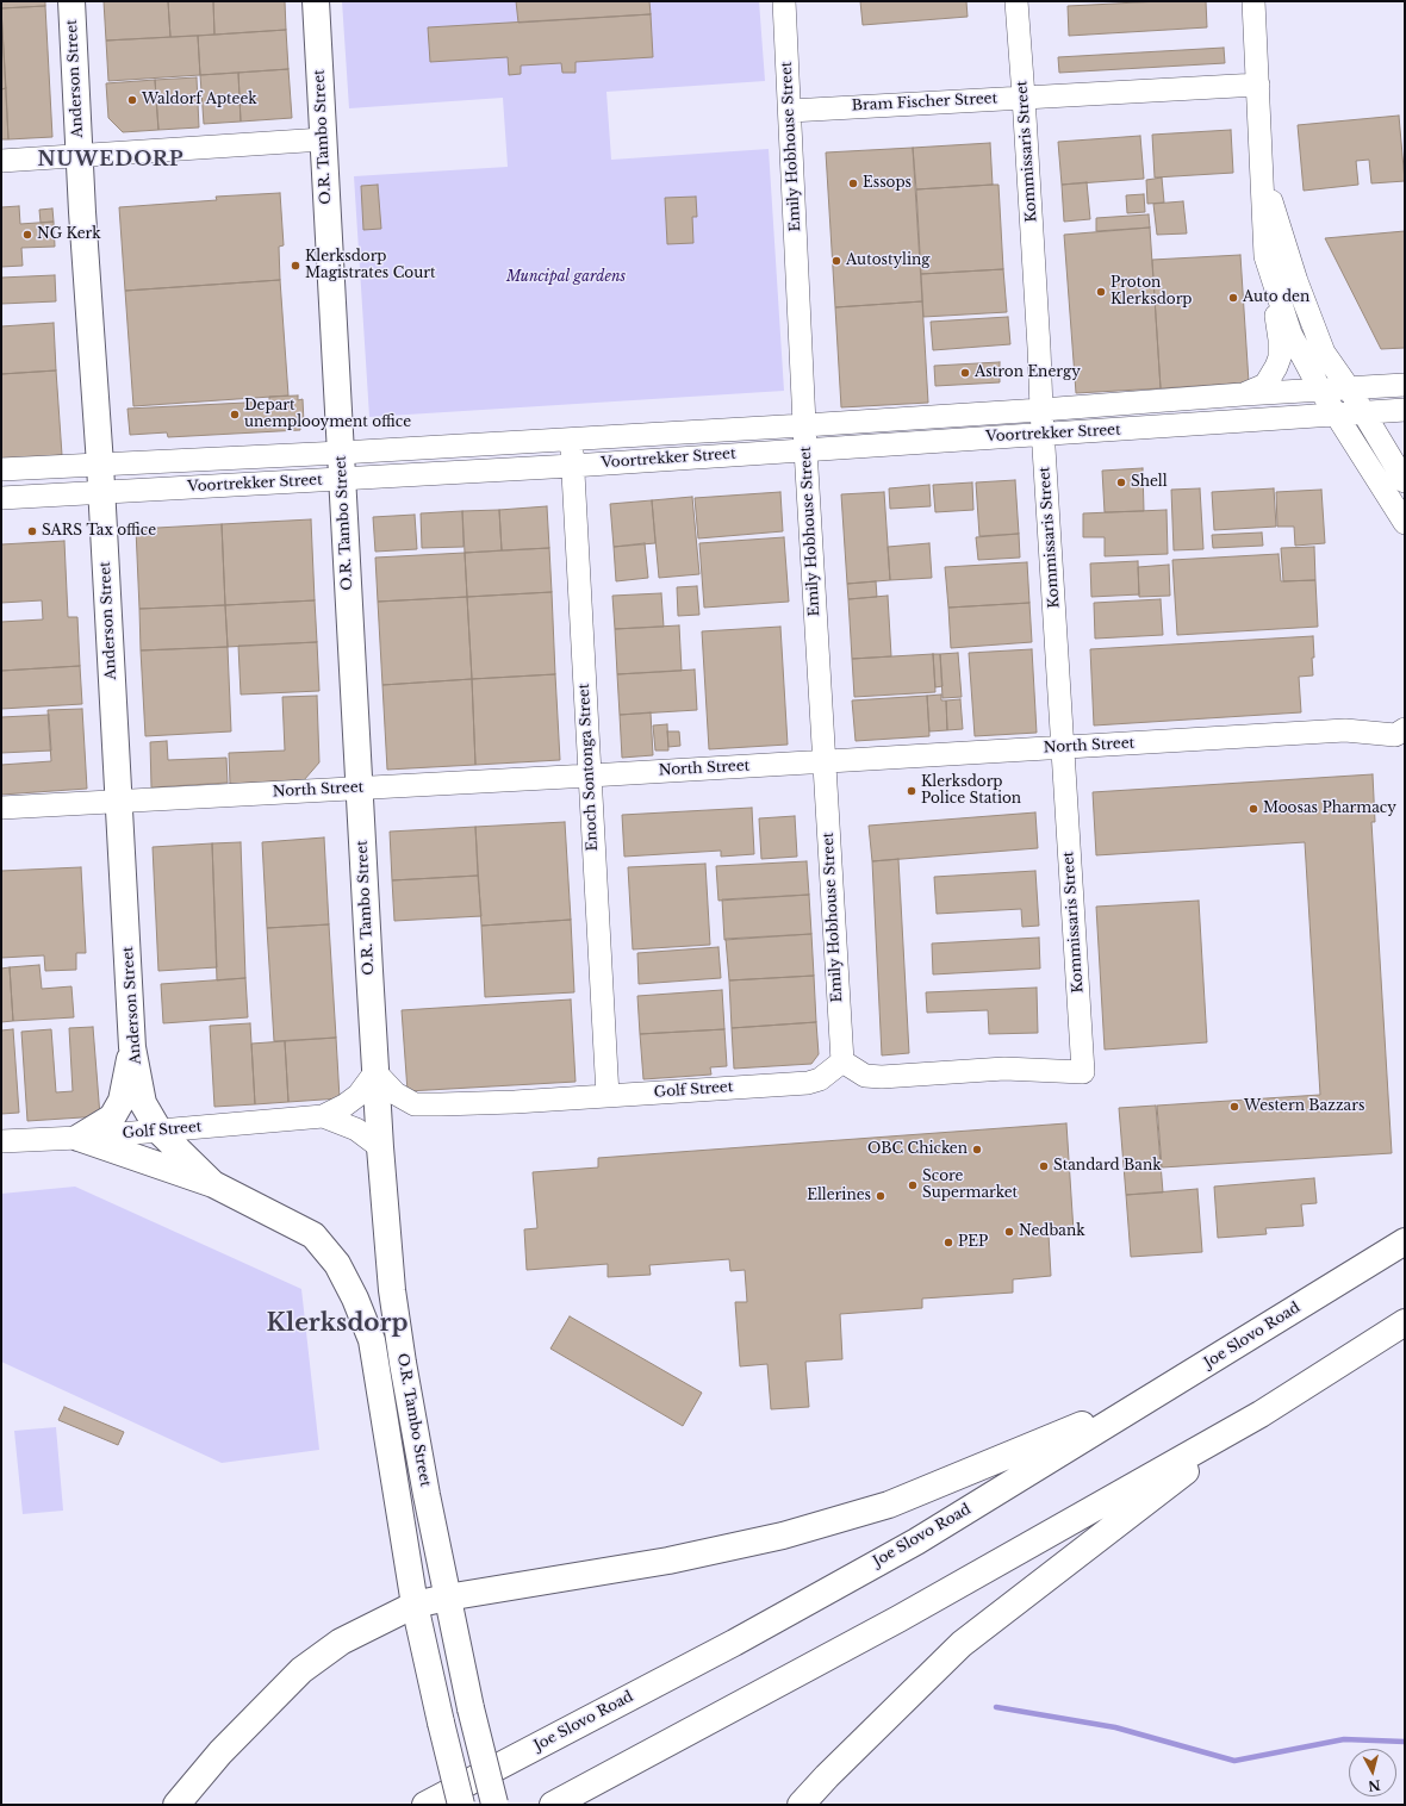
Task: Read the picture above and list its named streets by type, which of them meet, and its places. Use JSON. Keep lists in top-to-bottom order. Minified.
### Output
{"streets":{"main road":["Anderson Street","O.R. Tambo Street","Joe Slovo Road"],"street":["Bram Fischer Street","Emily Hobhouse Street","Kommissaris Street","Voortrekker Street","North Street","Enoch Sontonga Street","Golf Street"]},"crossings":[["Anderson Street","O.R. Tambo Street"],["Anderson Street","Voortrekker Street"],["Anderson Street","North Street"],["Anderson Street","Golf Street"],["Bram Fischer Street","Emily Hobhouse Street"],["Bram Fischer Street","Kommissaris Street"],["O.R. Tambo Street","Voortrekker Street"],["O.R. Tambo Street","North Street"],["O.R. Tambo Street","Golf Street"],["Emily Hobhouse Street","Kommissaris Street"],["Emily Hobhouse Street","Voortrekker Street"],["Emily Hobhouse Street","North Street"],["Emily Hobhouse Street","Golf Street"],["Kommissaris Street","Voortrekker Street"],["Kommissaris Street","North Street"],["Kommissaris Street","Golf Street"],["Voortrekker Street","Enoch Sontonga Street"],["North Street","Enoch Sontonga Street"],["Enoch Sontonga Street","Golf Street"]],"districts":["NUWEDORP","Klerksdorp"],"parks":["Muncipal gardens"],"places":["Waldorf Apteek","Essops","NG Kerk","Autostyling","Klerksdorp Magistrates Court","Proton Klerksdorp","Auto den","Astron Energy","Depart unemplooyment office","Shell","SARS Tax office","Klerksdorp Police Station","Moosas Pharmacy","Western Bazzars","OBC Chicken","Standard Bank","Score Supermarket","Ellerines","Nedbank","PEP"],"north":"bottom"}
